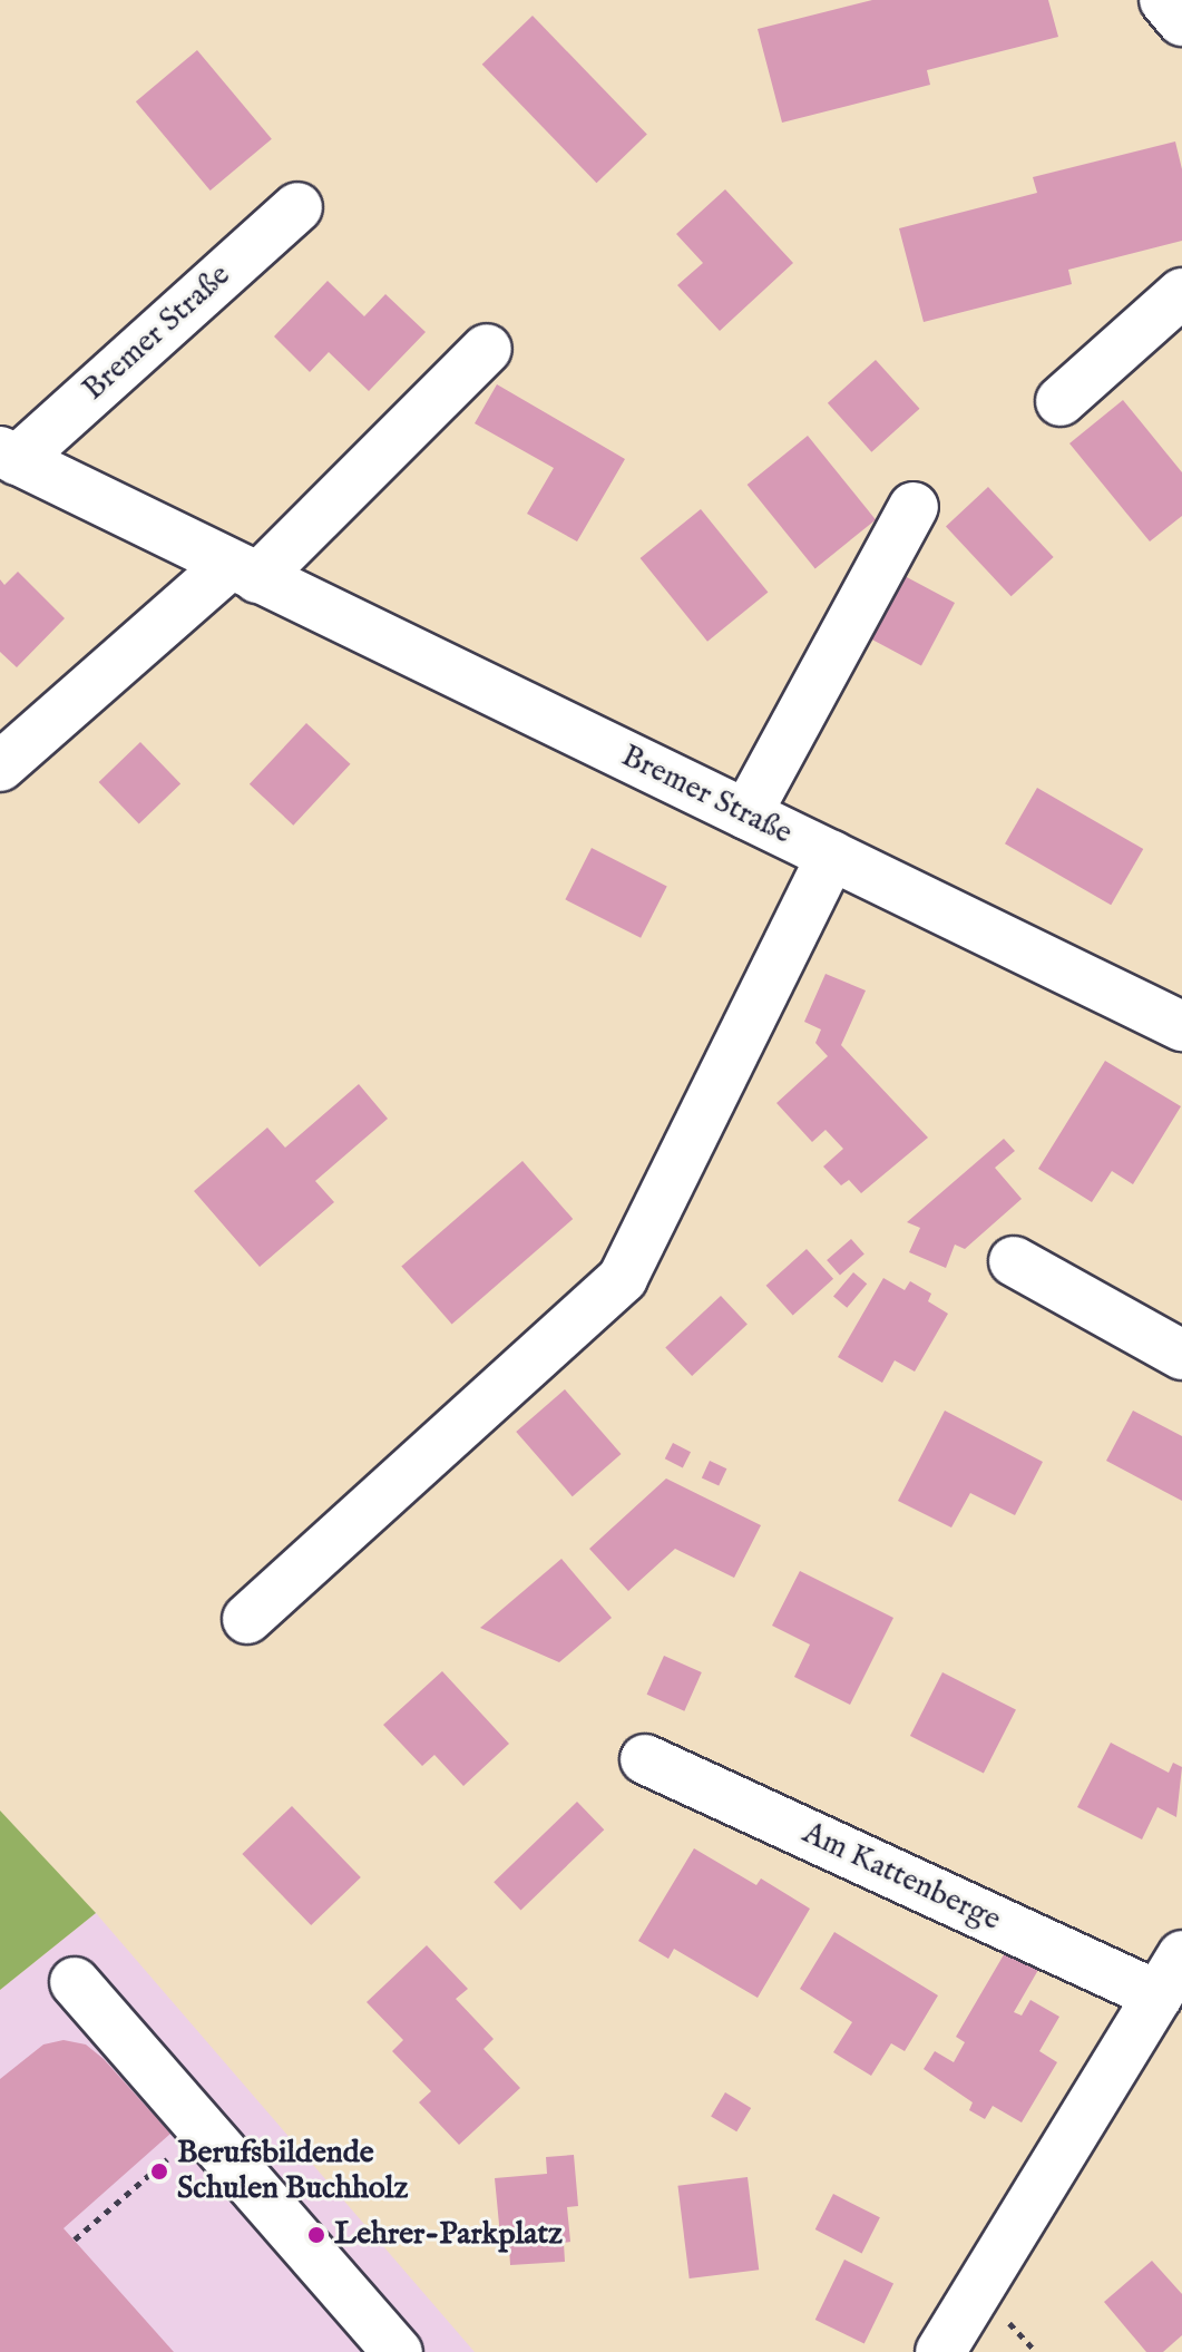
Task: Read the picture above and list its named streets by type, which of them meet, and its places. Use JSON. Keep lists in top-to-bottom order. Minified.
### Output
{"streets":{"street":["Bremer Straße","Am Kattenberge"]},"places":["Berufsbildende Schulen Buchholz","Lehrer-Parkplatz"]}
